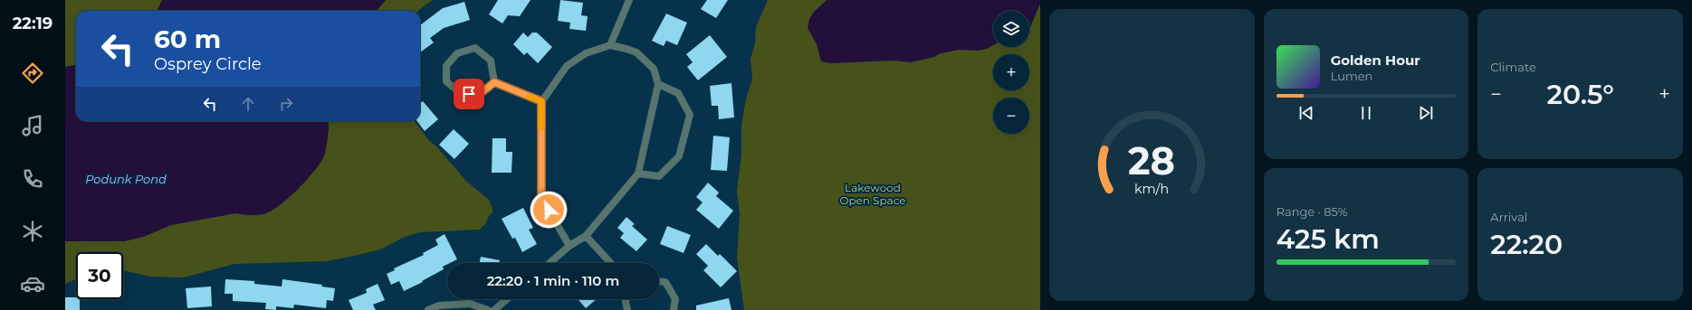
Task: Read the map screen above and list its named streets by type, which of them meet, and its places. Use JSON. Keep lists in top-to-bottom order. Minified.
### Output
{"water":["Podunk Pond"],"parks":["Lakewood Open Space"],"page":{"tabs":"22:19","tile":["Climate",["Range · 85%","425 km"],["Arrival","22:20"]],"map_buttons":["+","−"],"turn":["60 m","Osprey Circle"],"song":["Golden Hour","Lumen"],"heat":["−","20.5°","+"],"limit":"30","trip":"22:20 · 1 min · 110 m","gauge":["28","km/h"]}}
